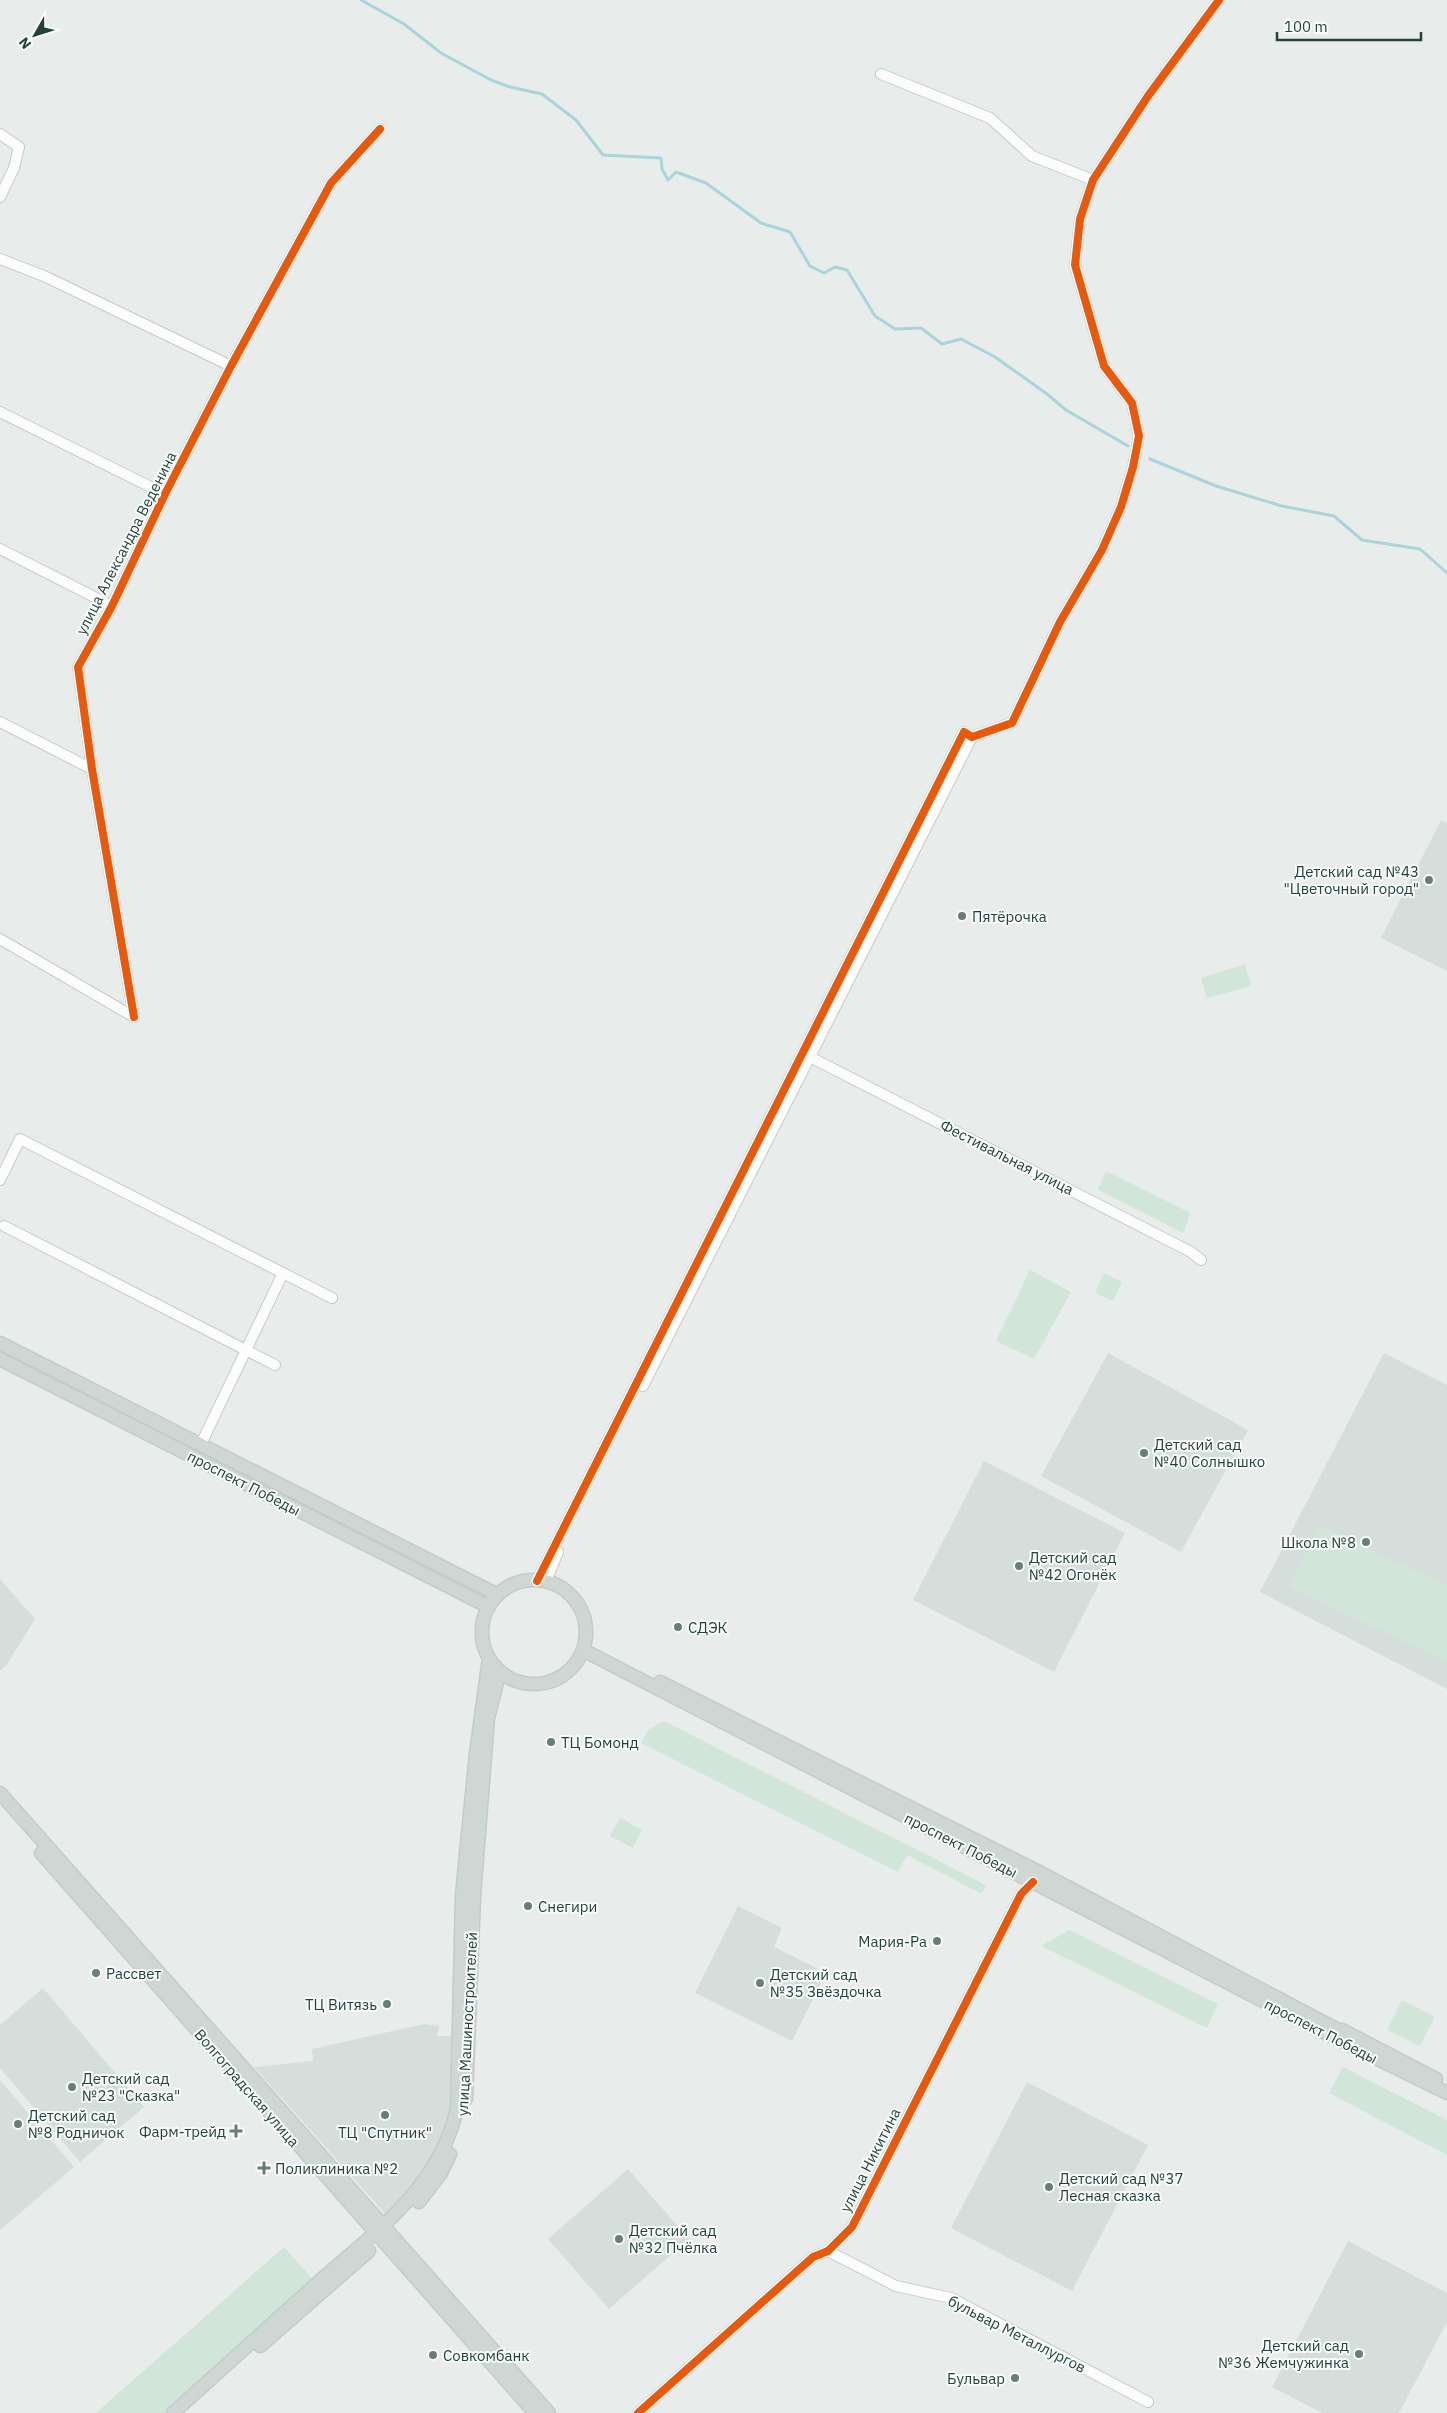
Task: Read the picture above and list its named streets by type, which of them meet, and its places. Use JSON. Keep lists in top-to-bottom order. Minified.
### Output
{"streets":{"main road":["проспект Победы","улица Машиностроителей","Волгоградская улица"],"street":["улица Александра Веденина","Фестивальная улица","улица Никитина","бульвар Металлургов"]},"crossings":[["проспект Победы","улица Машиностроителей"],["проспект Победы","улица Никитина"],["улица Машиностроителей","Волгоградская улица"],["улица Никитина","бульвар Металлургов"]],"places":{"other":["Детский сад №43 \"Цветочный город\"","Пятёрочка","Детский сад №40 Солнышко","Школа №8","Детский сад №42 Огонёк","СДЭК","ТЦ Бомонд","Снегири","Мария-Ра","Рассвет","Детский сад №35 Звёздочка","ТЦ Витязь","Детский сад №23 \"Сказка\"","ТЦ \"Спутник\"","Детский сад №8 Родничок","Детский сад №37 Лесная сказка","Детский сад №32 Пчёлка","Детский сад №36 Жемчужинка","Совкомбанк","Бульвар"],"health":["Фарм-трейд","Поликлиника №2"]},"scale_bar":"100 m","north":"bottom left"}
